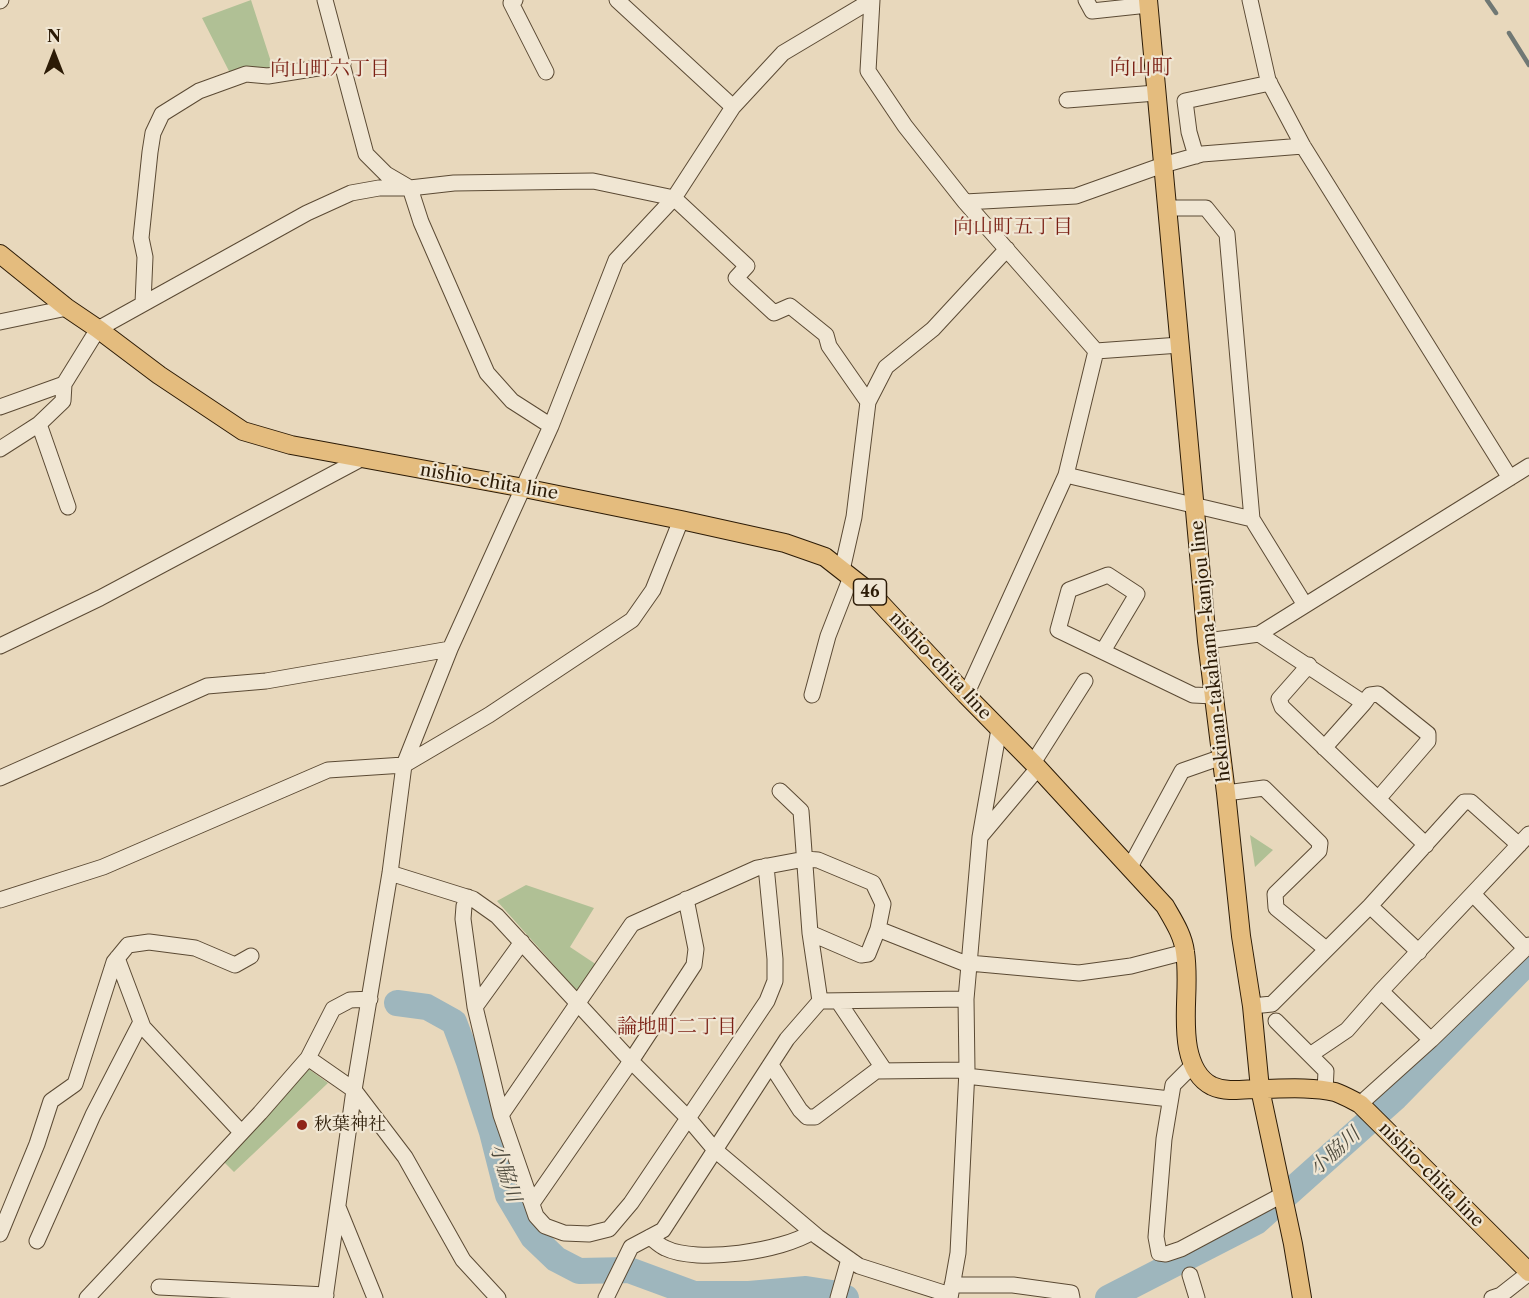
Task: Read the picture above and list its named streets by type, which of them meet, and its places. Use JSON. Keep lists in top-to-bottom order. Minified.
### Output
{"streets":{"main road":["nishio-chita line","46","hekinan-takahama-kanjou line"]},"crossings":[["nishio-chita line","hekinan-takahama-kanjou line"]],"districts":["向山町","向山町六丁目","向山町五丁目","論地町二丁目"],"water":["小脇川"],"places":["秋葉神社"],"north":"top"}
